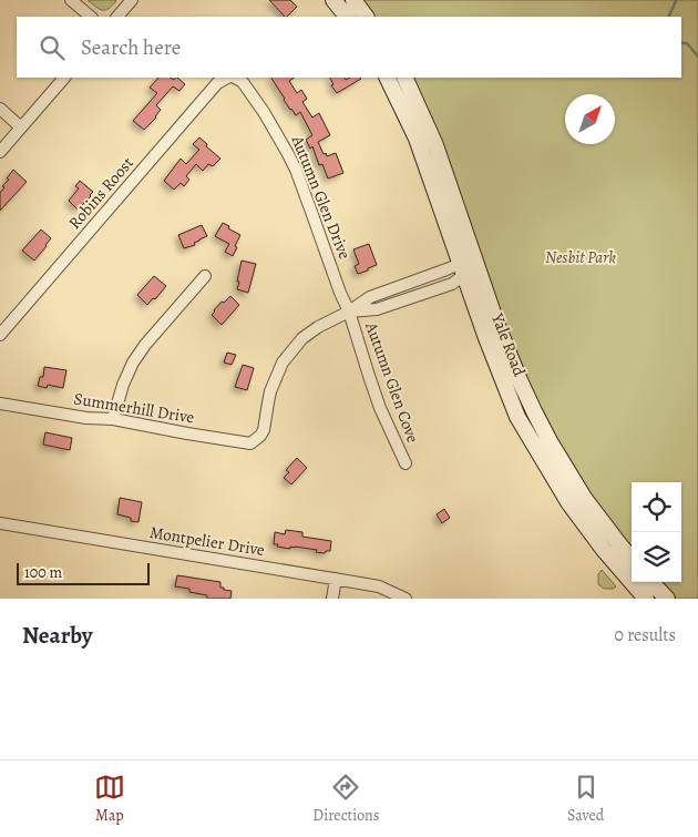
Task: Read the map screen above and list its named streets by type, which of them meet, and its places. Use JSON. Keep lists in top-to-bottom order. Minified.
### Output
{"streets":{"main road":["Yale Road"],"street":["Robins Roost","Autumn Glen Drive","Autumn Glen Cove","Summerhill Drive","Montpelier Drive"]},"crossings":[["Autumn Glen Drive","Autumn Glen Cove"]],"parks":["Nesbit Park"],"scale_bar":"100 m","north":"top right","page":{"search":"Search here","scale":"100 m","heading":["Nearby","0 results"],"nav":["Map","Directions","Saved"]}}
